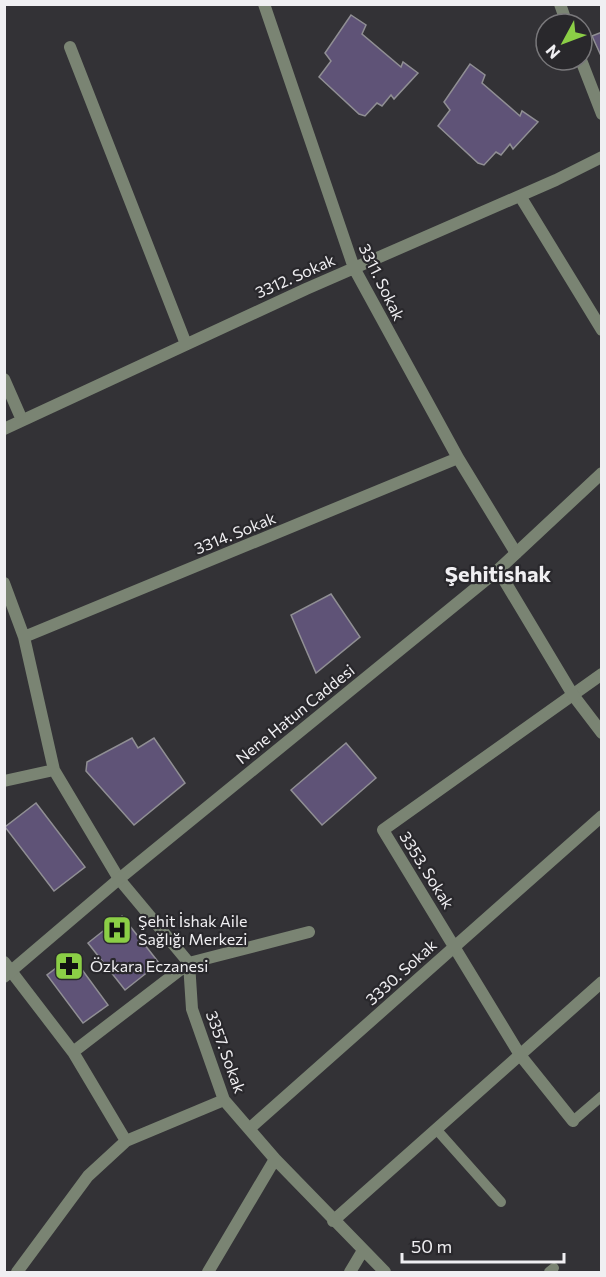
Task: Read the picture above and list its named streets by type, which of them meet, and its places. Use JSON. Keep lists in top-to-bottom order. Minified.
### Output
{"streets":{"street":["3312. Sokak","3311. Sokak","3314. Sokak","Nene Hatun Caddesi","3353. Sokak","3330. Sokak","3357. Sokak"]},"crossings":[["3312. Sokak","3311. Sokak"],["3311. Sokak","3314. Sokak"],["3311. Sokak","Nene Hatun Caddesi"],["3353. Sokak","3330. Sokak"],["3330. Sokak","3357. Sokak"]],"districts":["Şehitishak"],"places":{"hospital":["Şehit İshak Aile Sağlığı Merkezi"],"pharmacy":["Özkara Eczanesi"]},"scale_bar":"50 m","north":"bottom left"}
